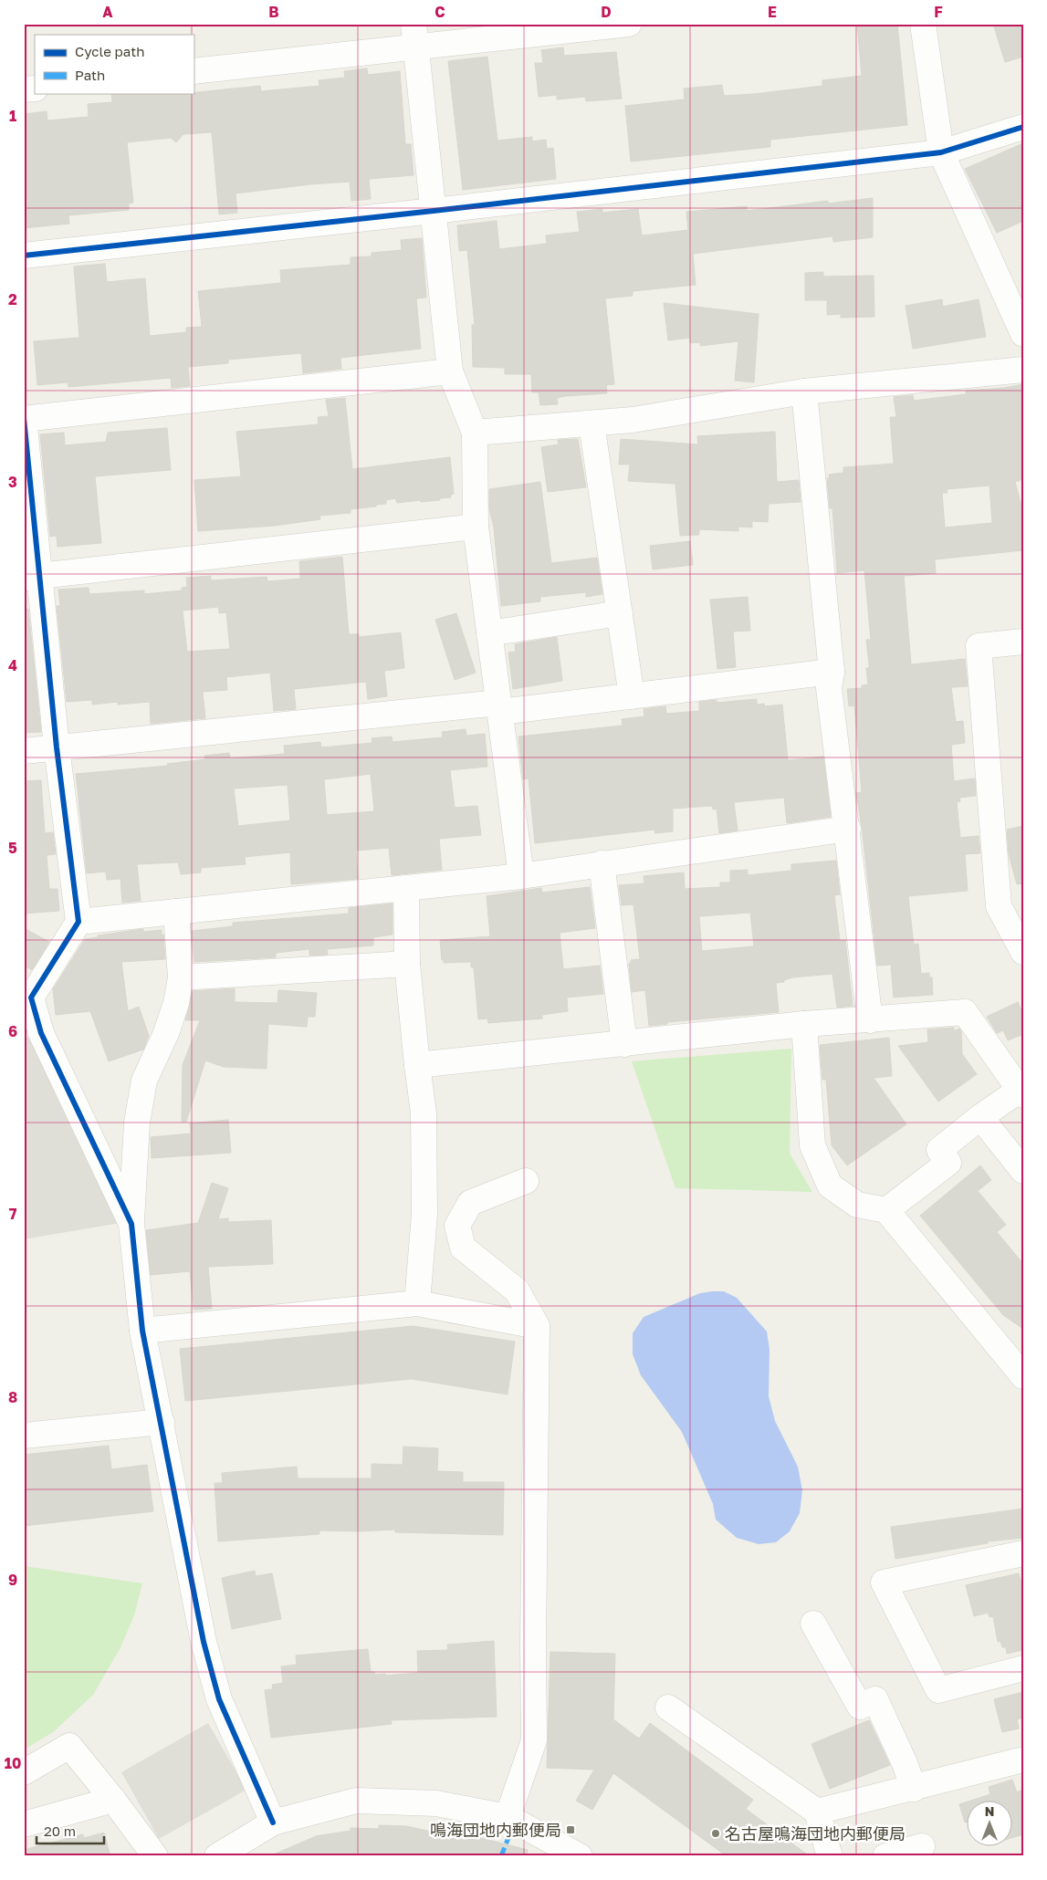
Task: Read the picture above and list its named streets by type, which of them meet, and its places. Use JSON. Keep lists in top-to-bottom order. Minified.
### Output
{"places":{"transit":["鳴海団地内郵便局"],"other":["名古屋鳴海団地内郵便局"]},"legend":["Cycle path","Path"],"scale_bar":"20 m","north":"top","grid":{"columns":["A","B","C","D","E","F"],"rows":["1","2","3","4","5","6","7","8","9","10"]}}
